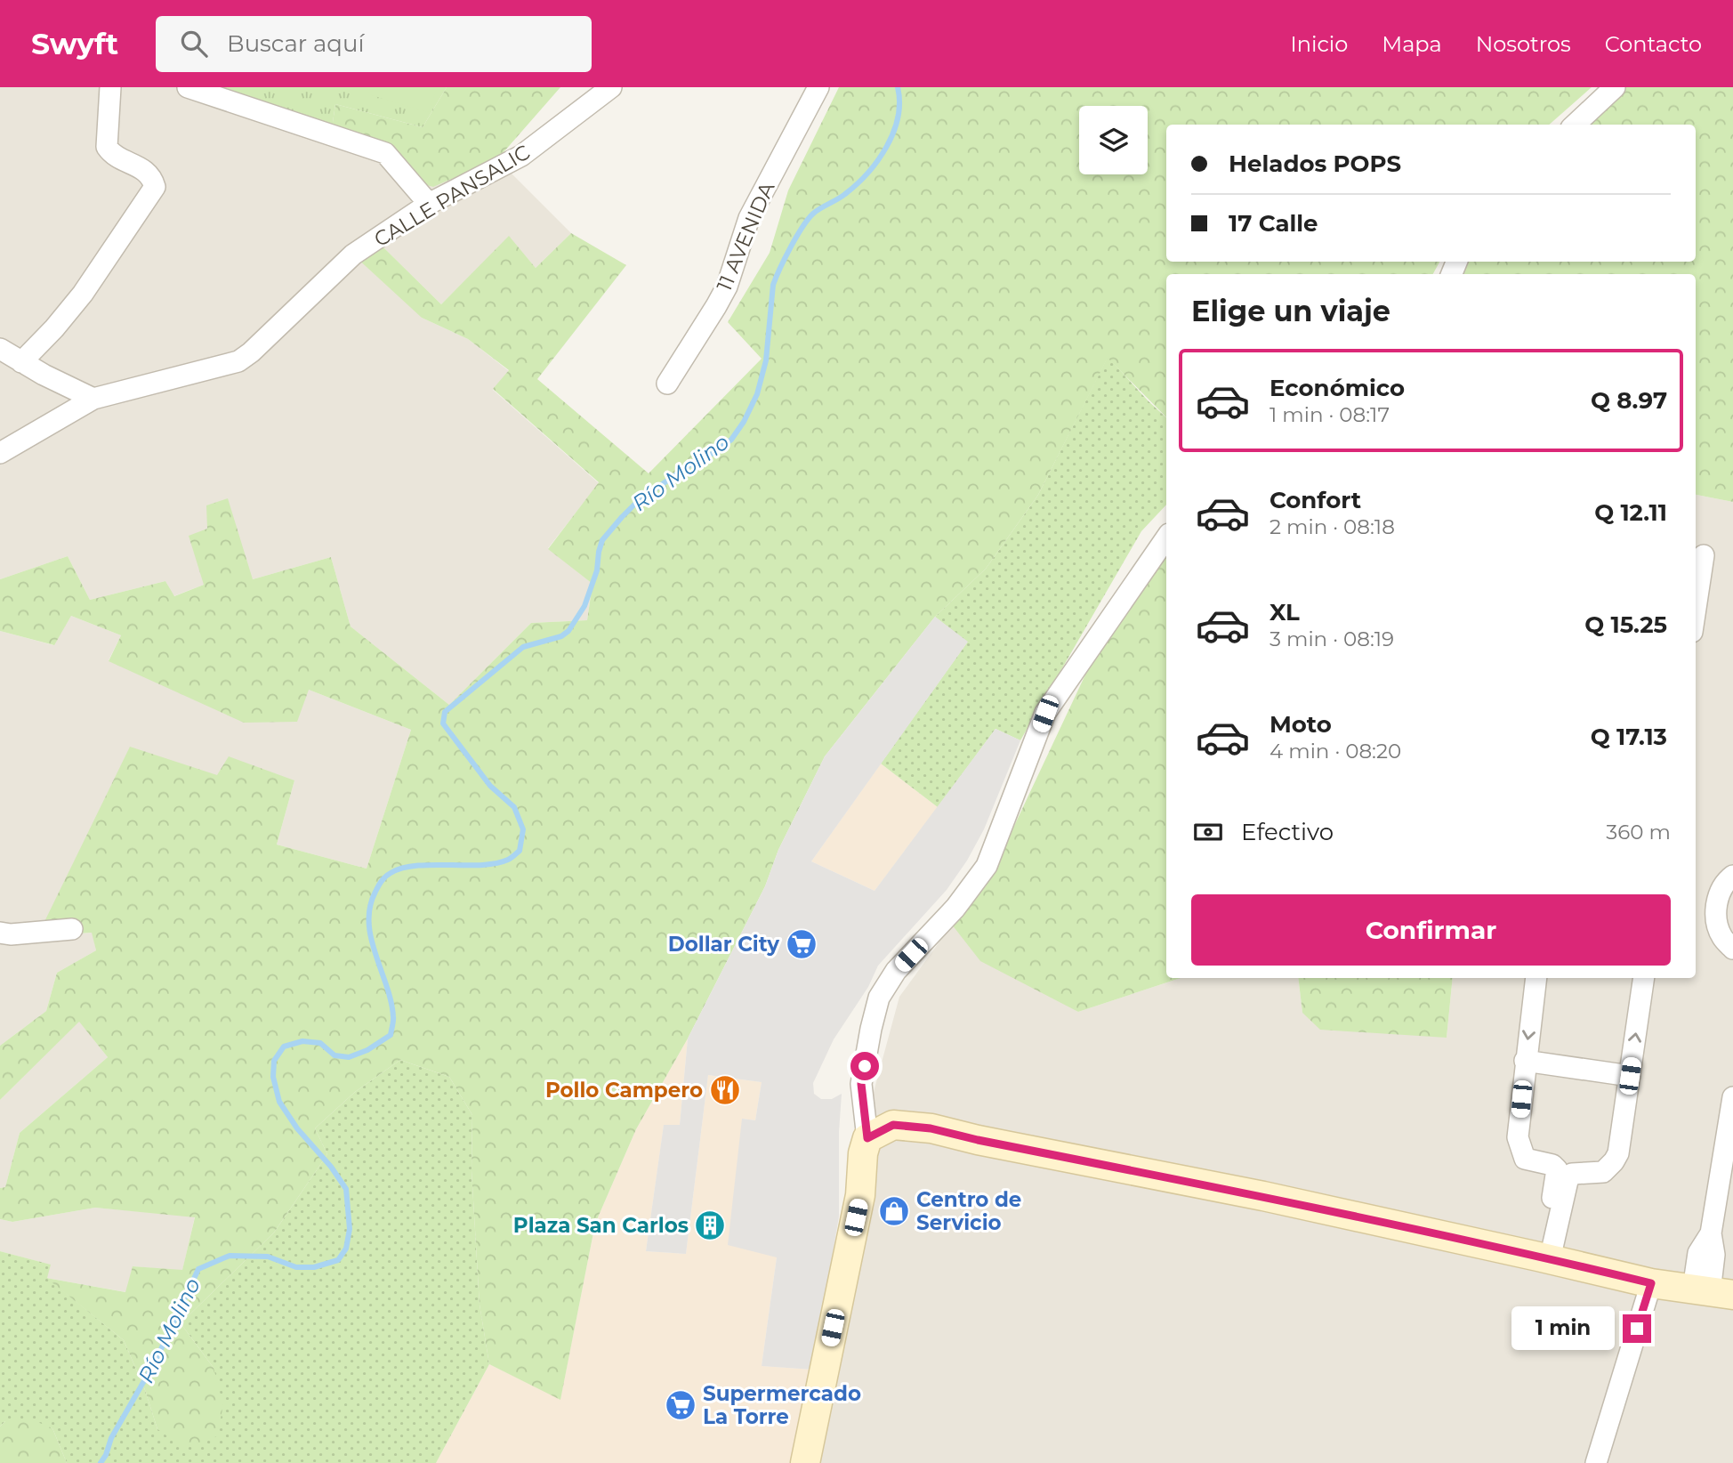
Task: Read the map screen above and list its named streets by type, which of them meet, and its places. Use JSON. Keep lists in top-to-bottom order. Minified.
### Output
{"streets":{"street":["CALLE PANSALIC","11 AVENIDA"]},"water":["Río Molino"],"places":{"supermarket":["Dollar City","Supermercado La Torre"],"restaurant":["Pollo Campero"],"shop":["Centro de Servicio"],"building":["Plaza San Carlos"]},"page":{"header":"Swyft","search":"Buscar aquí","nav":["Inicio","Mapa","Nosotros","Contacto"],"banner":["Helados POPS","17 Calle"],"heading":"Elige un viaje","list":[{"name":"Económico","note":"1 min · 08:17","value":"Q 8.97"},{"name":"Confort","note":"2 min · 08:18","value":"Q 12.11"},{"name":"XL","note":"3 min · 08:19","value":"Q 15.25"},{"name":"Moto","note":"4 min · 08:20","value":"Q 17.13"}],"pay":["Efectivo","360 m"],"buttons":"Confirmar","bubble":"1 min"}}
